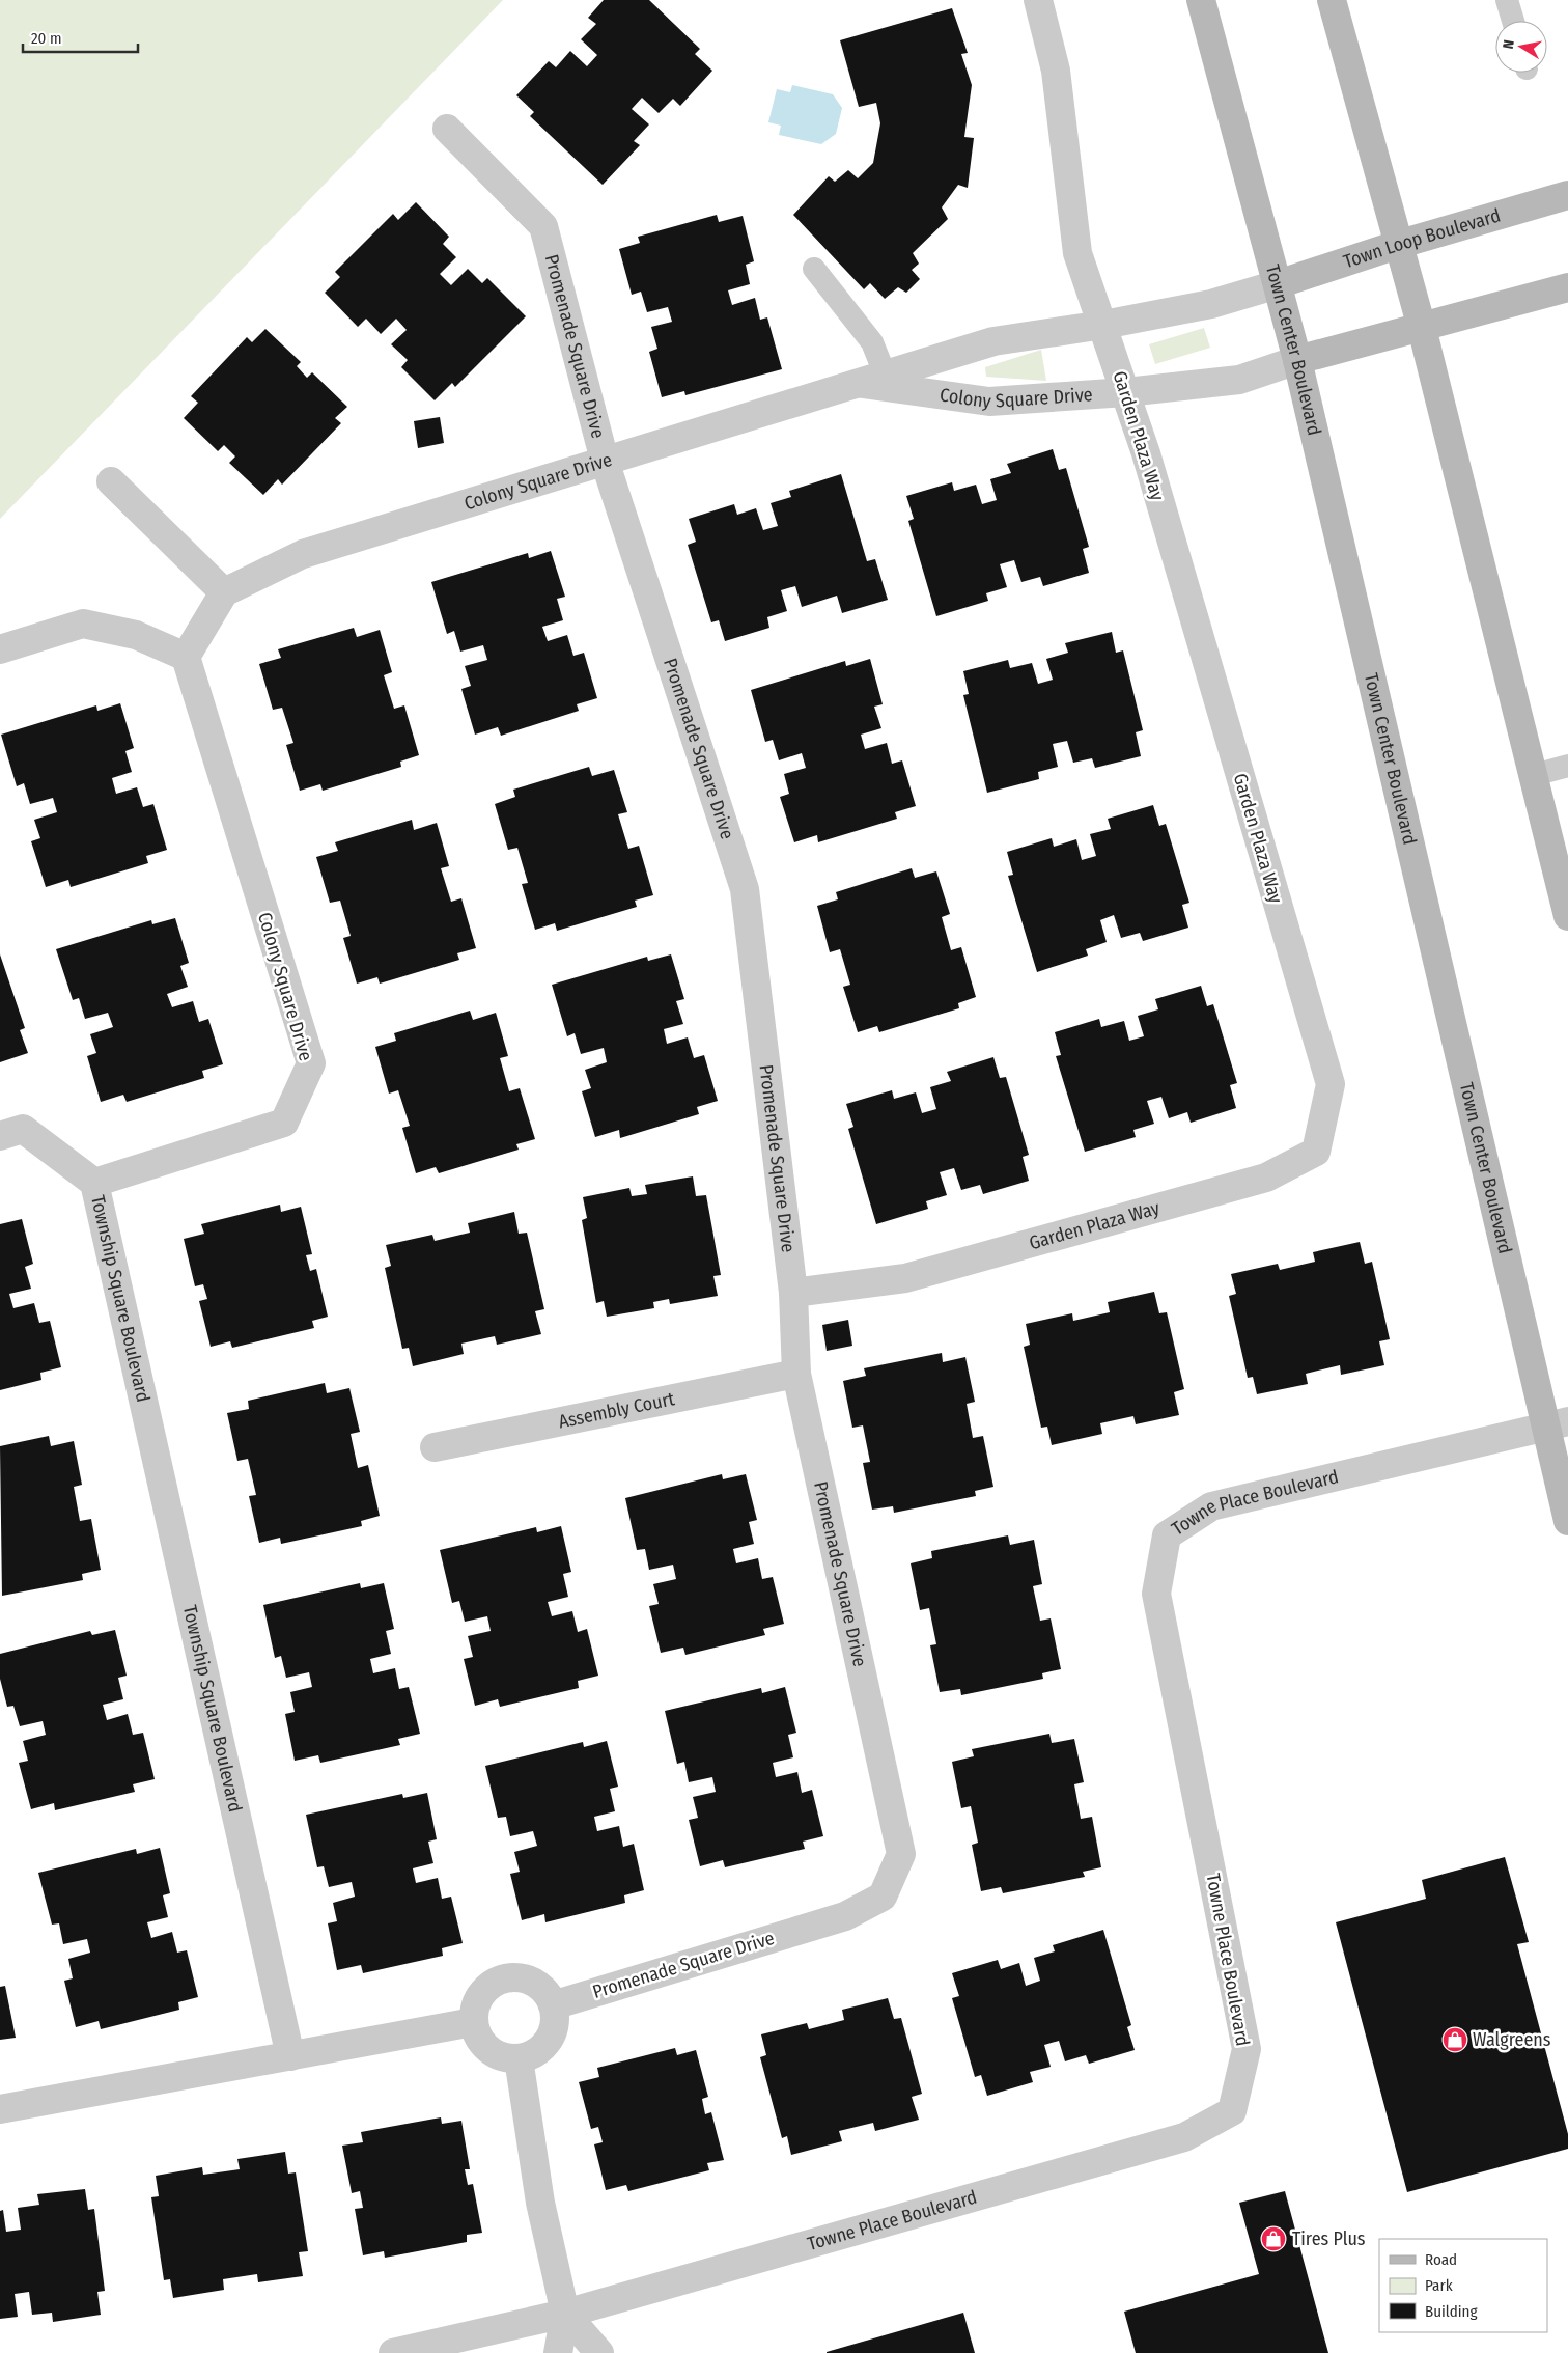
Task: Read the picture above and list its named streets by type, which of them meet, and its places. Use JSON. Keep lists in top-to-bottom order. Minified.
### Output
{"streets":{"main road":["Town Loop Boulevard","Town Center Boulevard"],"street":["Promenade Square Drive","Colony Square Drive","Garden Plaza Way","Township Square Boulevard","Assembly Court","Towne Place Boulevard"]},"crossings":[["Town Loop Boulevard","Town Center Boulevard"],["Town Loop Boulevard","Colony Square Drive"],["Promenade Square Drive","Colony Square Drive"],["Promenade Square Drive","Garden Plaza Way"],["Promenade Square Drive","Assembly Court"],["Town Center Boulevard","Colony Square Drive"],["Town Center Boulevard","Towne Place Boulevard"],["Colony Square Drive","Garden Plaza Way"],["Colony Square Drive","Township Square Boulevard"]],"places":{"shop":["Walgreens","Tires Plus"]},"legend":["Road","Park","Building"],"scale_bar":"20 m","north":"left"}
